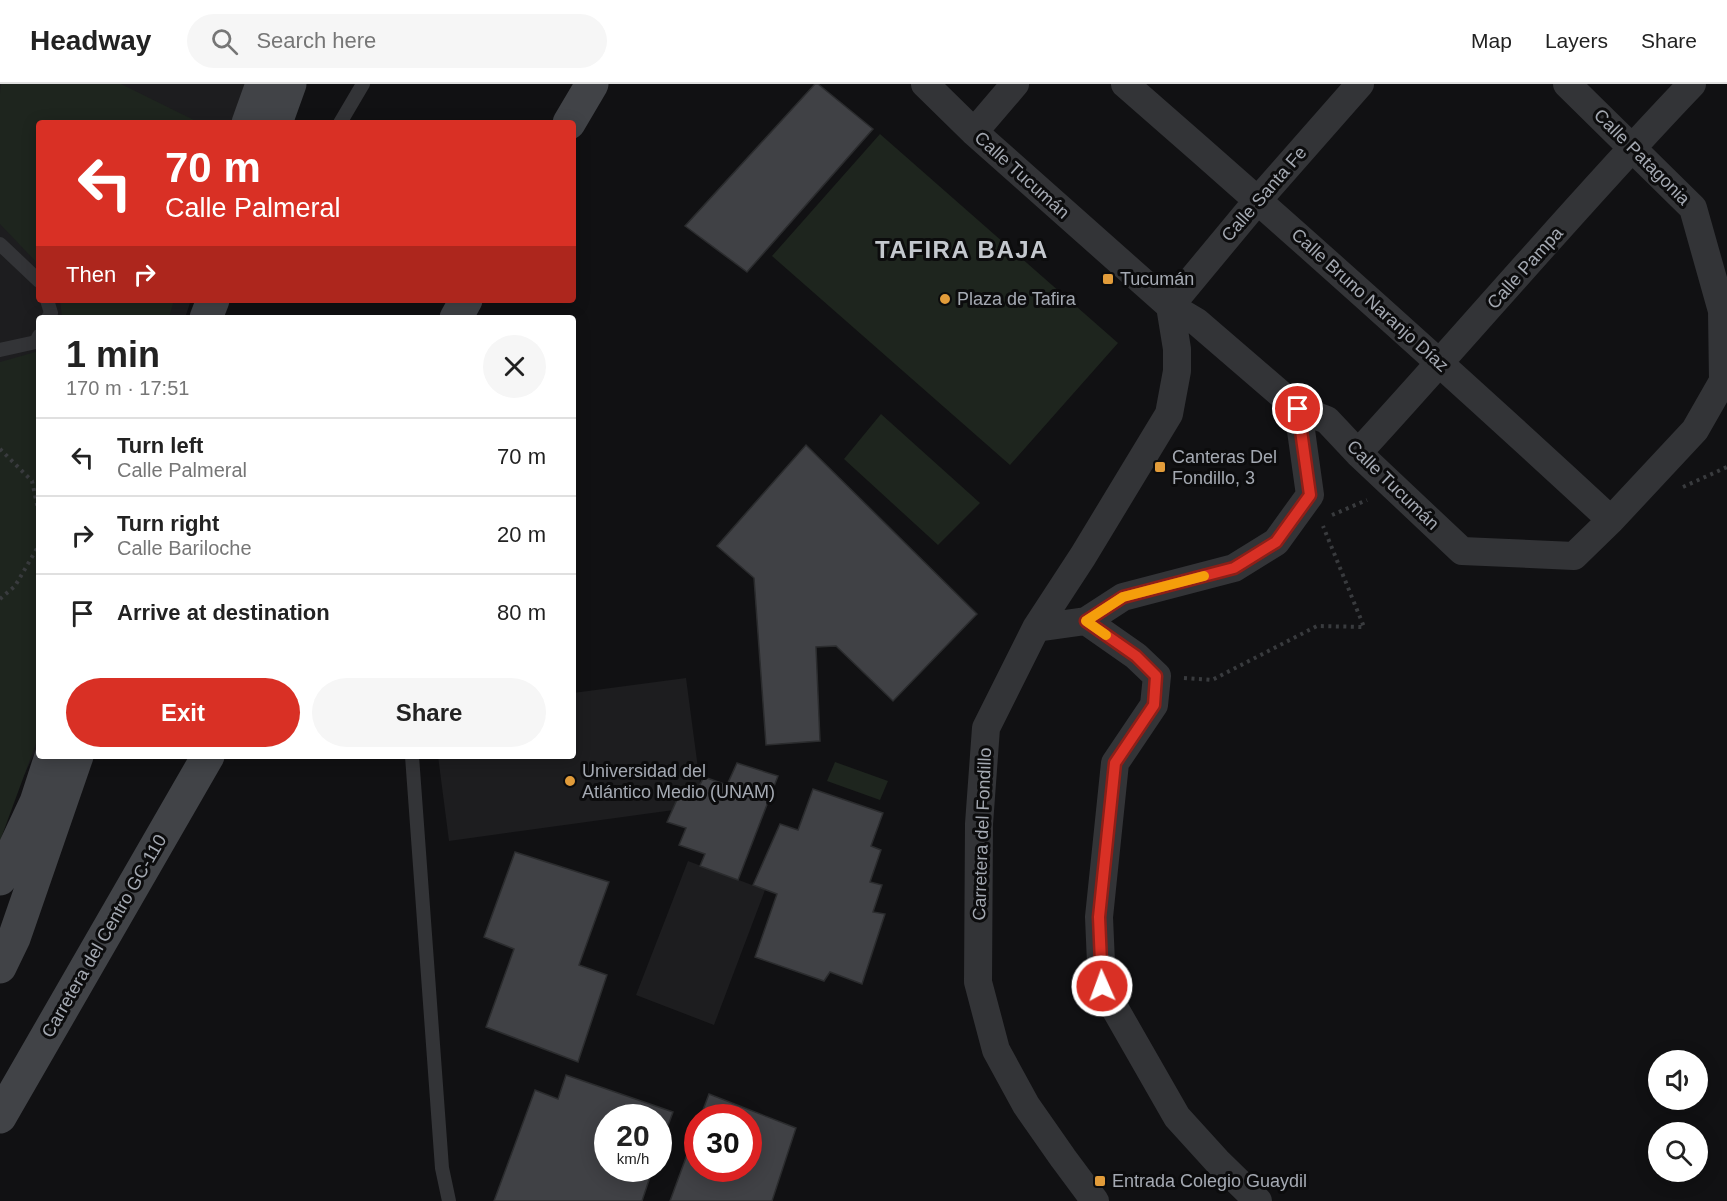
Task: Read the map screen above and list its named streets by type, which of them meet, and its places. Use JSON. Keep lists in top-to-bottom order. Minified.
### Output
{"streets":{"main road":["Carretera del Centro GC-110"],"street":["Calle Patagonia","Calle Tucumán","Calle Santa Fe","Calle Pampa","Calle Bruno Naranjo Díaz","Carretera del Fondillo"]},"crossings":[["Calle Patagonia","Calle Tucumán"],["Calle Patagonia","Calle Pampa"],["Calle Patagonia","Calle Bruno Naranjo Díaz"],["Calle Tucumán","Calle Santa Fe"],["Calle Tucumán","Calle Pampa"],["Calle Tucumán","Calle Bruno Naranjo Díaz"],["Calle Tucumán","Carretera del Fondillo"],["Calle Santa Fe","Calle Bruno Naranjo Díaz"],["Calle Santa Fe","Carretera del Fondillo"],["Calle Pampa","Calle Bruno Naranjo Díaz"]],"districts":["TAFIRA BAJA"],"places":{"transit":["Tucumán","Canteras Del Fondillo, 3","Entrada Colegio Guaydil"],"other":["Plaza de Tafira","Universidad del Atlántico Medio (UNAM)"]},"page":{"header":"Headway","search":"Search here","nav":["Map","Layers","Share"],"turn":["70 m","Calle Palmeral"],"then":"Then","heading":["1 min","170 m · 17:51"],"list":[{"name":"Turn left","note":"Calle Palmeral","value":"70 m"},{"name":"Turn right","note":"Calle Bariloche","value":"20 m"},{"name":"Arrive at destination","value":"80 m"}],"buttons":["Exit","Share"],"speed":"20 km/h","limit":"30"}}
